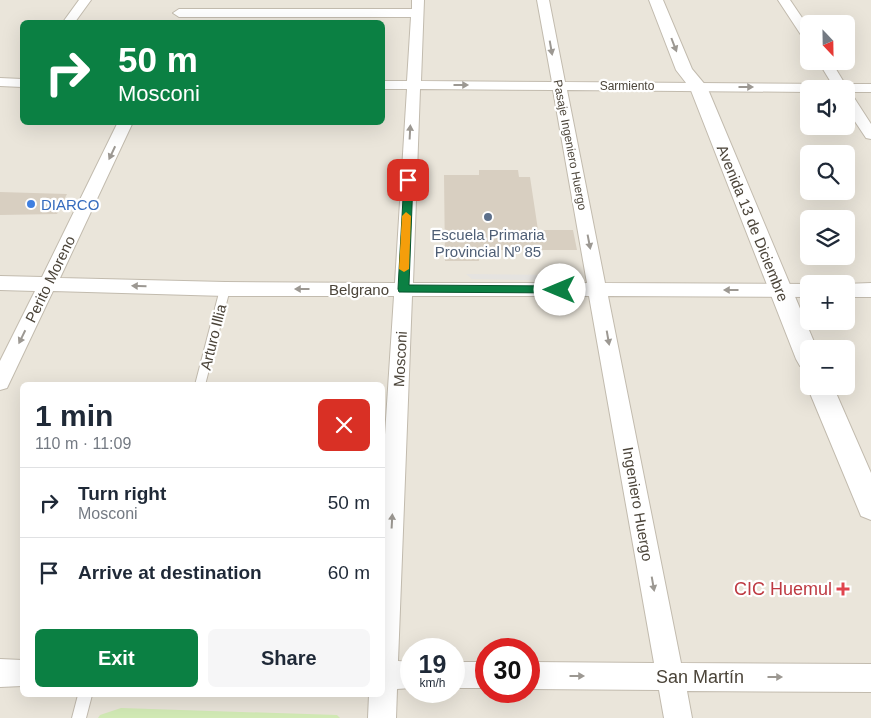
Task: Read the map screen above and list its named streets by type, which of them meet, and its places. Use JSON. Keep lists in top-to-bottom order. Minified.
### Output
{"streets":{"street":["Sarmiento","Pasaje Ingeniero Huergo","Avenida 13 de Diciembre","Perito Moreno","Belgrano","Mosconi","Ingeniero Huergo","San Martín"],"lane":["Arturo Illia"]},"crossings":[["Sarmiento","Pasaje Ingeniero Huergo"],["Sarmiento","Avenida 13 de Diciembre"],["Sarmiento","Mosconi"],["Pasaje Ingeniero Huergo","Belgrano"],["Pasaje Ingeniero Huergo","Ingeniero Huergo"],["Avenida 13 de Diciembre","Belgrano"],["Perito Moreno","Belgrano"],["Belgrano","Arturo Illia"],["Belgrano","Mosconi"],["Belgrano","Ingeniero Huergo"],["Ingeniero Huergo","San Martín"]],"one_way":["Sarmiento","Pasaje Ingeniero Huergo","Perito Moreno","Belgrano","Mosconi","Ingeniero Huergo","San Martín"],"places":{"other":["DIARCO","Escuela Primaria Provincial Nº 85"],"health":["CIC Huemul"]},"north":"bottom","page":{"map_buttons":["+","−"],"turn":["50 m","Mosconi"],"heading":["1 min","110 m · 11:09"],"list":[{"name":"Turn right","note":"Mosconi","value":"50 m"},{"name":"Arrive at destination","value":"60 m"}],"buttons":["Exit","Share"],"speed":"19 km/h","limit":"30"}}
